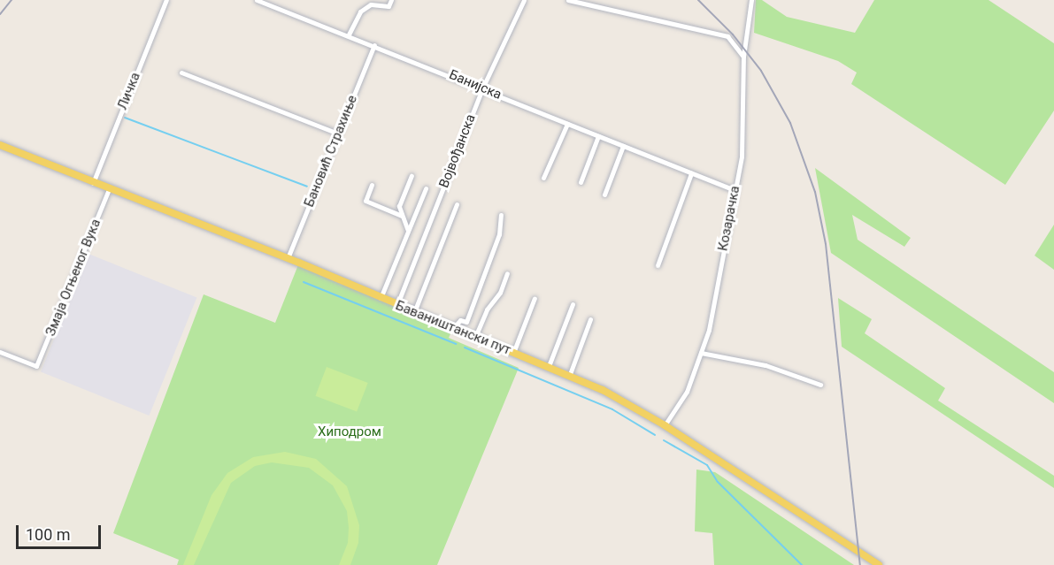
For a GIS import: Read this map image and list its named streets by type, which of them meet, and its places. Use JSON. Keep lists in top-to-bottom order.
{
  "streets": {
    "main road": ["Баваништански пут"],
    "street": [
      "Банијска",
      "Личка",
      "Бановић Страхиње",
      "Војвођанска",
      "Козарачка",
      "Змаја Огњеног Вука"
    ]
  },
  "crossings": [
    ["Банијска", "Бановић Страхиње"],
    ["Банијска", "Војвођанска"],
    ["Банијска", "Козарачка"],
    ["Личка", "Баваништански пут"],
    ["Бановић Страхиње", "Баваништански пут"],
    ["Војвођанска", "Баваништански пут"],
    ["Козарачка", "Баваништански пут"],
    ["Змаја Огњеног Вука", "Баваништански пут"]
  ],
  "parks": ["Хиподром"],
  "scale_bar": "100 m"
}
